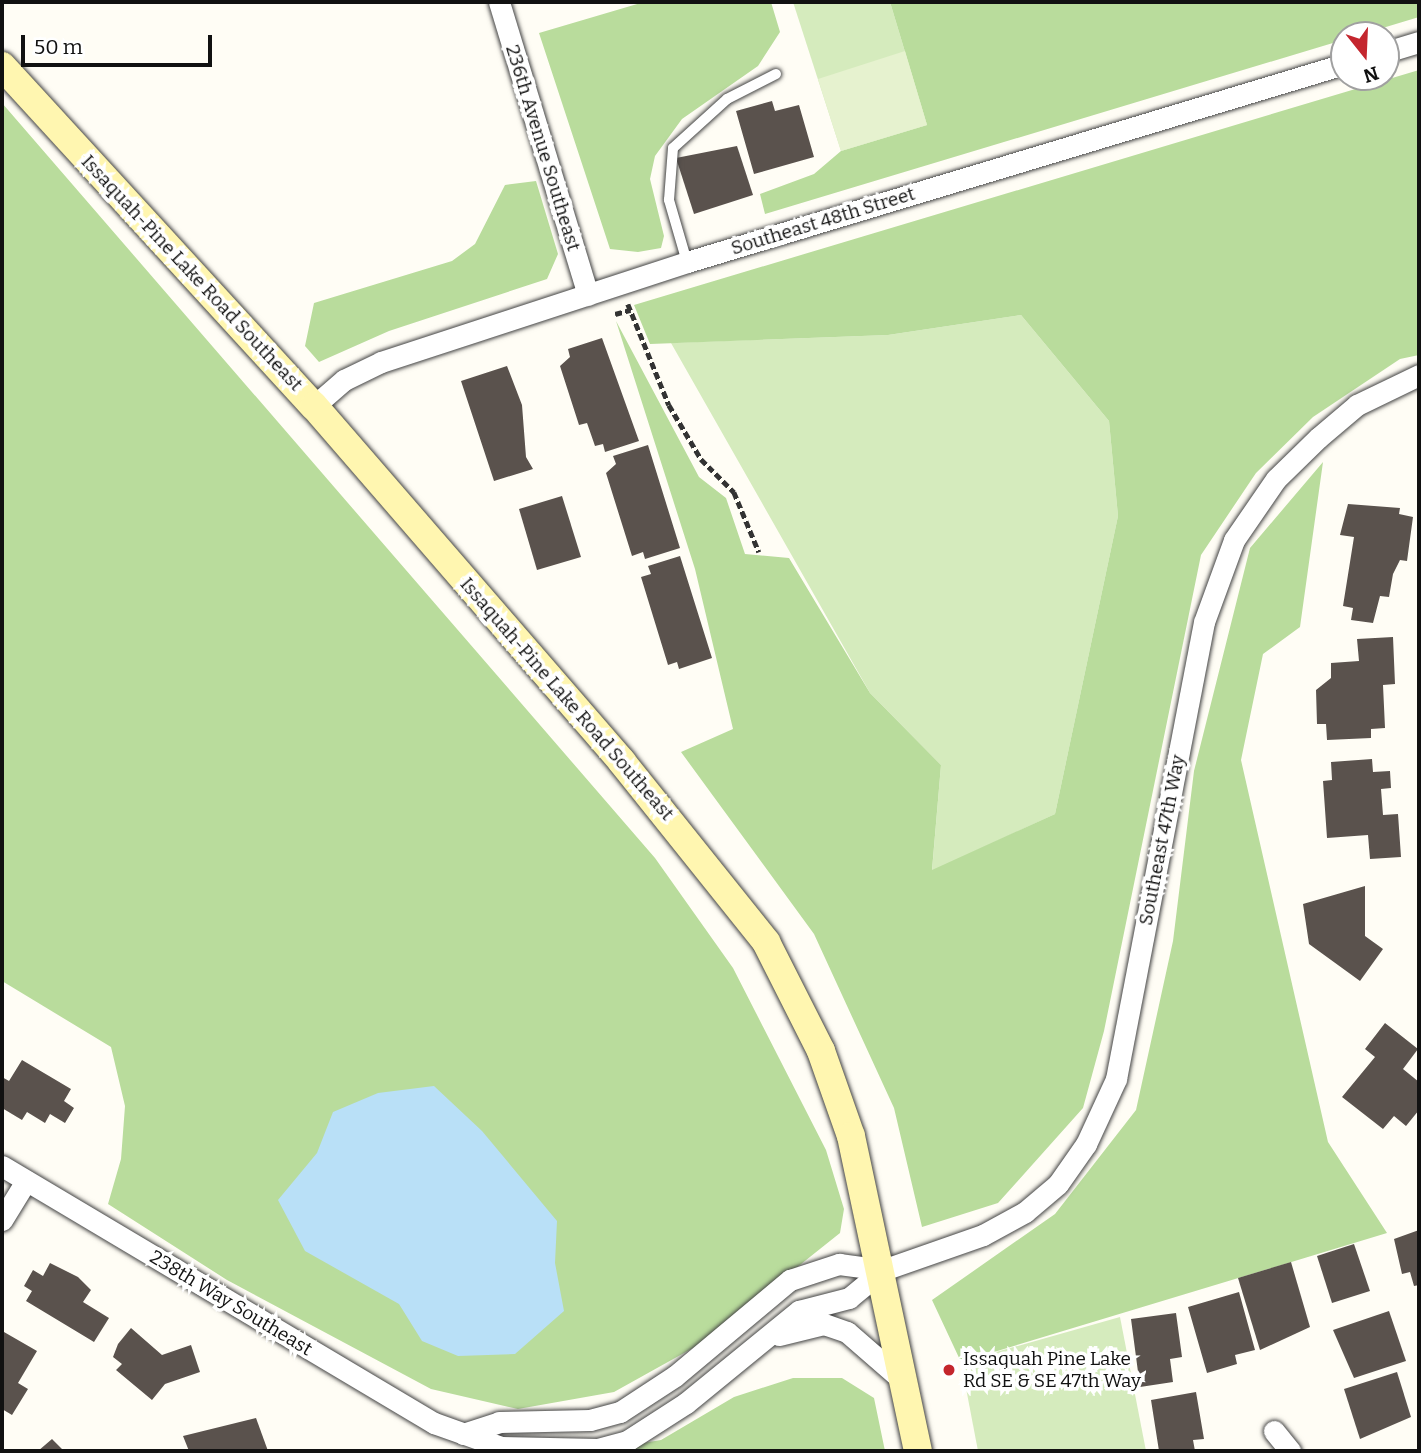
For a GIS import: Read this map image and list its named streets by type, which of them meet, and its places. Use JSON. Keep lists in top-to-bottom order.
{
  "streets": {
    "main road": ["Issaquah-Pine Lake Road Southeast"],
    "street": [
      "236th Avenue Southeast",
      "Southeast 48th Street",
      "Southeast 47th Way",
      "238th Way Southeast"
    ]
  },
  "crossings": [
    ["236th Avenue Southeast", "Southeast 48th Street"],
    ["Southeast 48th Street", "Issaquah-Pine Lake Road Southeast"],
    ["Issaquah-Pine Lake Road Southeast", "Southeast 47th Way"],
    ["Issaquah-Pine Lake Road Southeast", "238th Way Southeast"],
    ["Southeast 47th Way", "238th Way Southeast"]
  ],
  "places": ["Issaquah Pine Lake Rd SE & SE 47th Way"],
  "scale_bar": "50 m",
  "north": "bottom"
}
